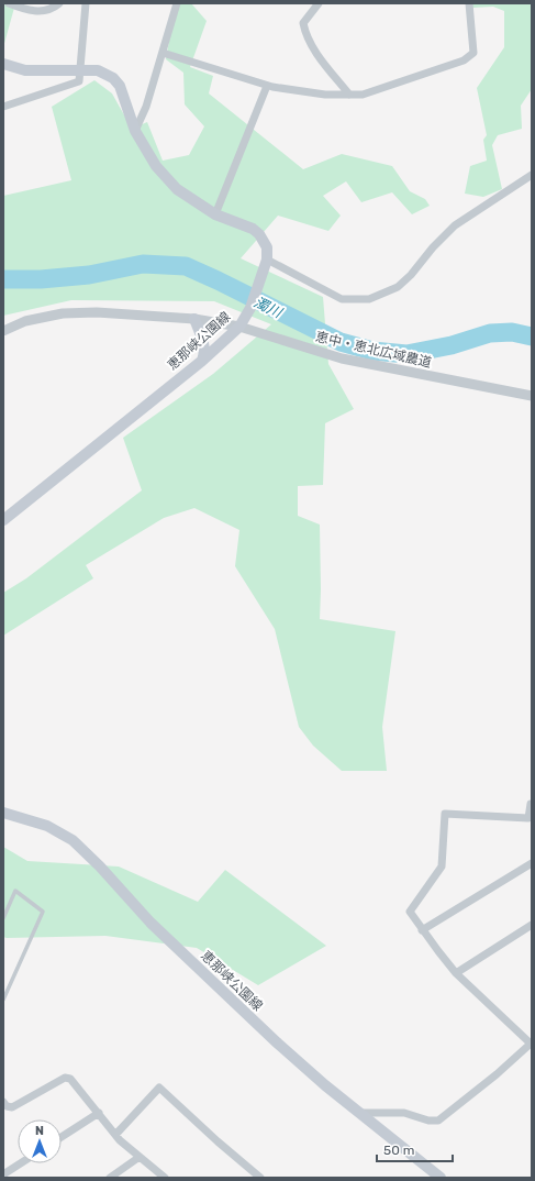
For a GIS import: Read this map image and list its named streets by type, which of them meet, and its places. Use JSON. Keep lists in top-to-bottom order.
{
  "streets": {
    "main road": ["恵那峡公園線"],
    "street": ["恵中・恵北広域農道"]
  },
  "crossings": [
    ["恵那峡公園線", "恵中・恵北広域農道"]
  ],
  "water": ["濁川"],
  "scale_bar": "50 m",
  "north": "top"
}
